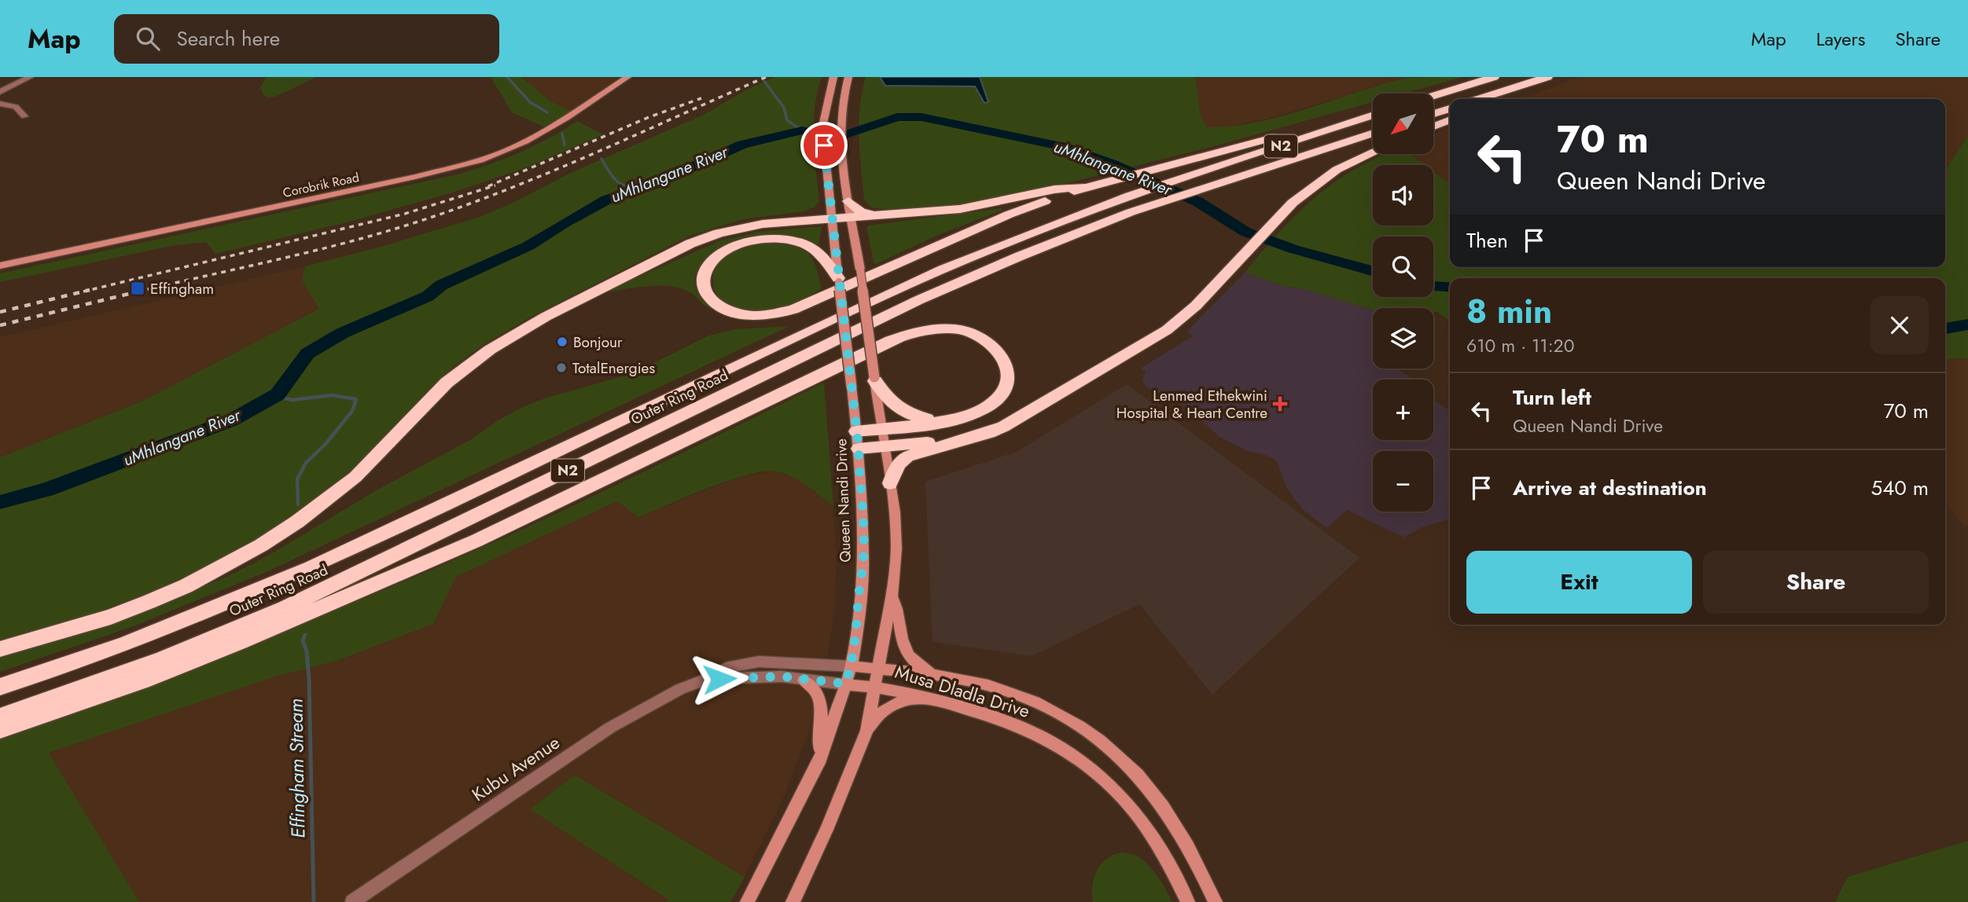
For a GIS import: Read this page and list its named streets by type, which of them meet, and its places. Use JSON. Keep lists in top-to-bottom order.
{
  "streets": {
    "highway": ["N2", "Outer Ring Road"],
    "main road": ["Corobrik Road", "Queen Nandi Drive", "Musa Dladla Drive"],
    "street": ["Kubu Avenue"]
  },
  "crossings": [
    ["Queen Nandi Drive", "Musa Dladla Drive"],
    ["Queen Nandi Drive", "Kubu Avenue"],
    ["Musa Dladla Drive", "Kubu Avenue"]
  ],
  "water": ["uMhlangane River", "Effingham Stream"],
  "places": {
    "transit": ["Effingham"],
    "other": ["Bonjour", "TotalEnergies"],
    "health": ["Lenmed Ethekwini Hospital & Heart Centre"]
  },
  "north": "bottom left",
  "page": {
    "header": "Map",
    "search": "Search here",
    "nav": ["Map", "Layers", "Share"],
    "map_buttons": ["+", "−"],
    "turn": ["70 m", "Queen Nandi Drive"],
    "then": "Then",
    "heading": ["8 min", "610 m · 11:20"],
    "list": [
      {
        "name": "Turn left",
        "note": "Queen Nandi Drive",
        "value": "70 m"
      },
      {
        "name": "Arrive at destination",
        "value": "540 m"
      }
    ],
    "buttons": ["Exit", "Share"]
  }
}
